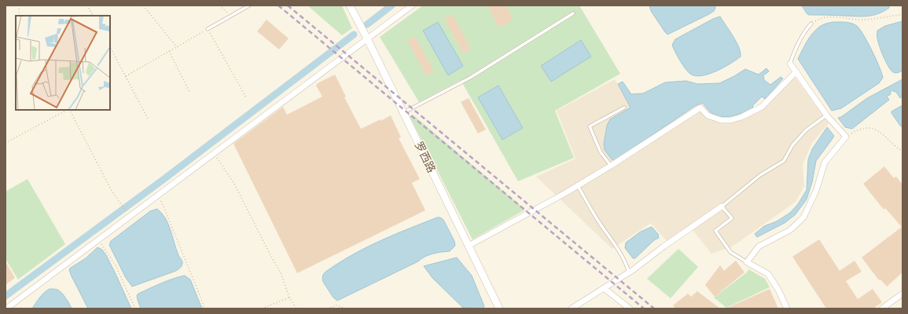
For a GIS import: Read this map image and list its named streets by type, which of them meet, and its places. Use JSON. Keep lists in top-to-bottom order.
{
  "streets": {
    "street": ["罗西路"]
  }
}
